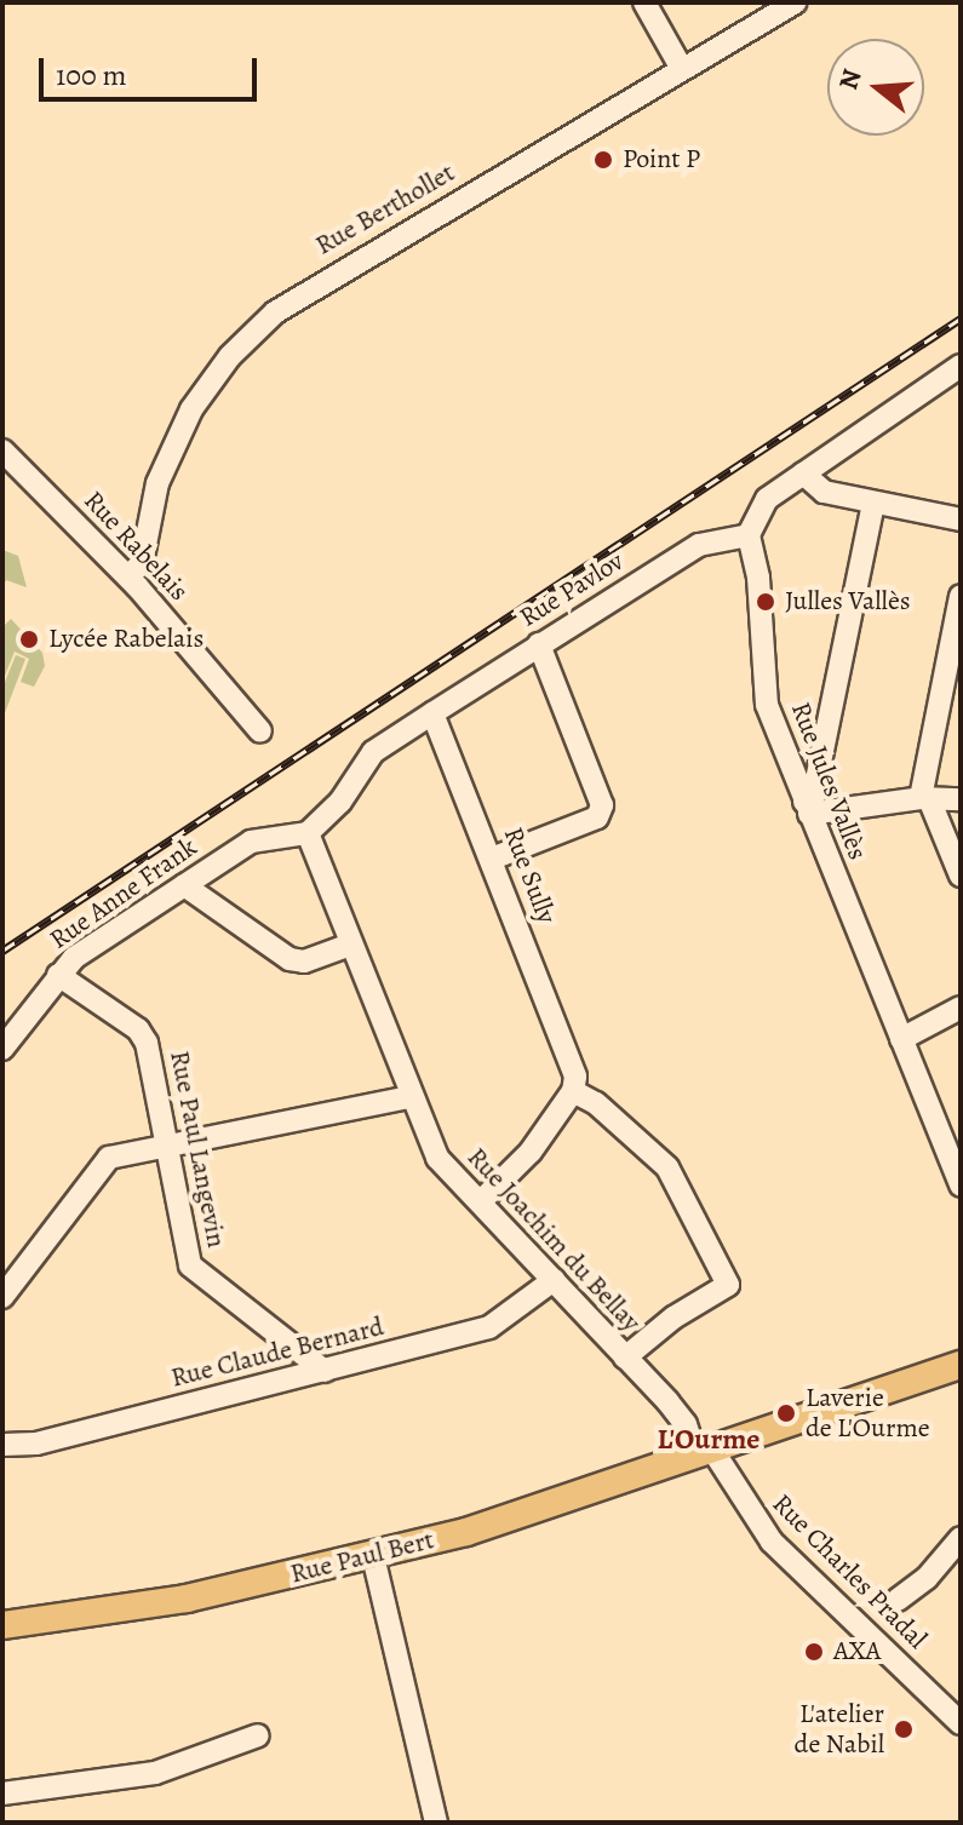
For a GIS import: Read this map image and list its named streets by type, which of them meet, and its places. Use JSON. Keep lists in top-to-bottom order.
{
  "streets": {
    "main road": ["Rue Paul Bert"],
    "street": [
      "Rue Berthollet",
      "Rue Rabelais",
      "Rue Pavlov",
      "Rue Jules Vallès",
      "Rue Sully",
      "Rue Anne Frank",
      "Rue Paul Langevin",
      "Rue Joachim du Bellay",
      "Rue Claude Bernard",
      "Rue Charles Pradal"
    ]
  },
  "crossings": [
    ["Rue Berthollet", "Rue Rabelais"],
    ["Rue Pavlov", "Rue Jules Vallès"],
    ["Rue Pavlov", "Rue Sully"],
    ["Rue Anne Frank", "Rue Paul Langevin"],
    ["Rue Anne Frank", "Rue Joachim du Bellay"],
    ["Rue Paul Langevin", "Rue Claude Bernard"],
    ["Rue Joachim du Bellay", "Rue Claude Bernard"],
    ["Rue Joachim du Bellay", "Rue Paul Bert"],
    ["Rue Joachim du Bellay", "Rue Charles Pradal"],
    ["Rue Paul Bert", "Rue Charles Pradal"]
  ],
  "districts": ["L'Ourme"],
  "places": [
    "Point P",
    "Julles Vallès",
    "Lycée Rabelais",
    "Laverie de L'Ourme",
    "AXA",
    "L'atelier de Nabil"
  ],
  "scale_bar": "100 m",
  "north": "left"
}
